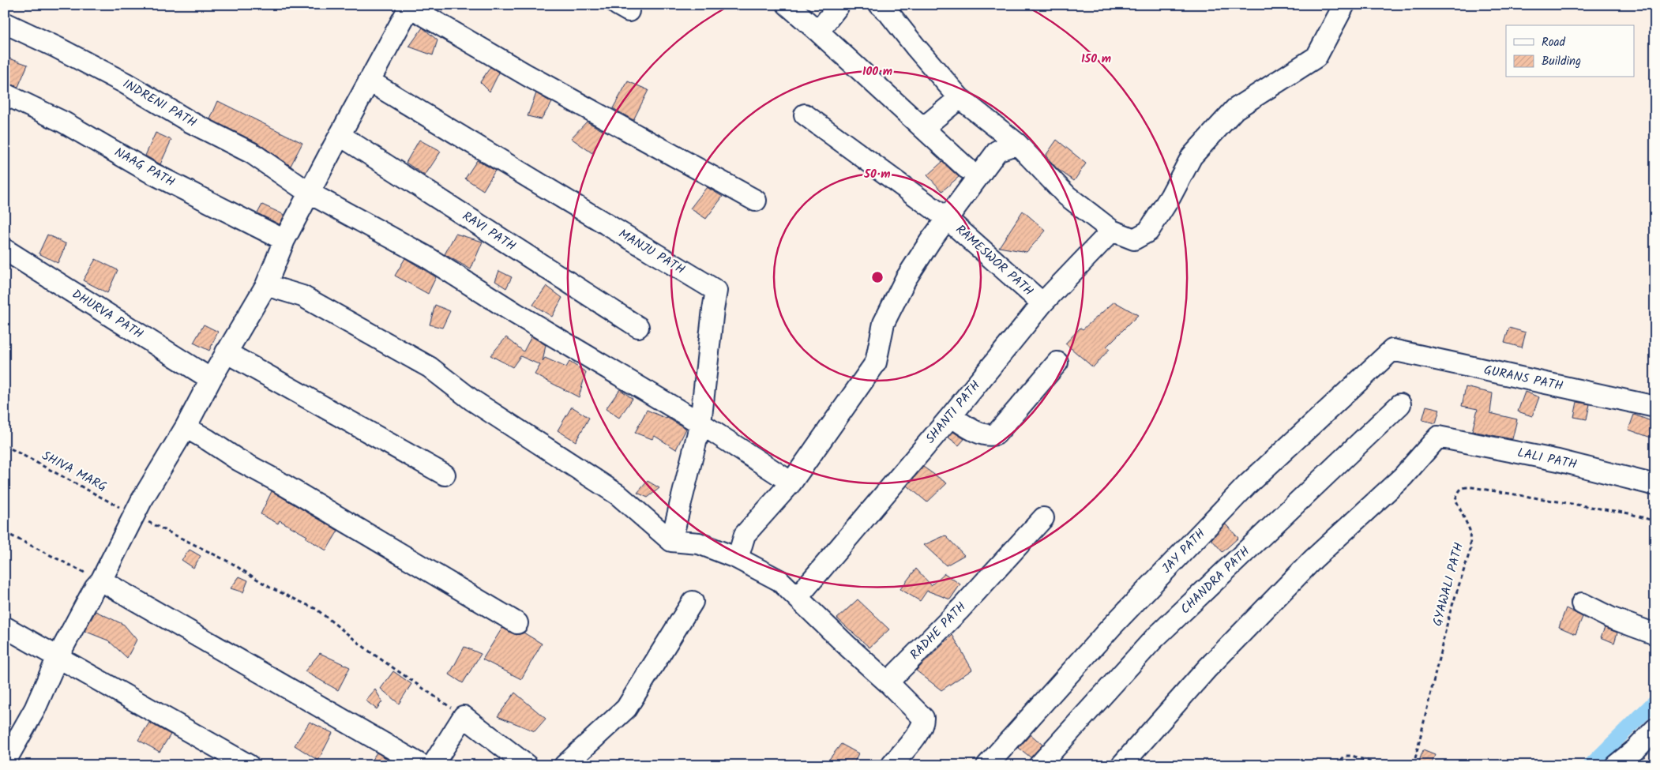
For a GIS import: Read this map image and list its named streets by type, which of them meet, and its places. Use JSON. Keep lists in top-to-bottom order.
{
  "streets": {
    "street": [
      "INDRENI PATH",
      "NAAG PATH",
      "RAVI PATH",
      "MANJU PATH",
      "RAMESWOR PATH",
      "DHURVA PATH",
      "GURANS PATH",
      "SHANTI PATH",
      "LALI PATH",
      "JAY PATH",
      "CHANDRA PATH",
      "RADHE PATH"
    ],
    "path": ["SHIVA MARG", "GYAWALI PATH"]
  },
  "crossings": [
    ["INDRENI PATH", "MANJU PATH"],
    ["RAMESWOR PATH", "SHANTI PATH"],
    ["GURANS PATH", "JAY PATH"]
  ],
  "legend": ["Road", "Building"],
  "rings": ["150 m", "100 m", "50 m"]
}
